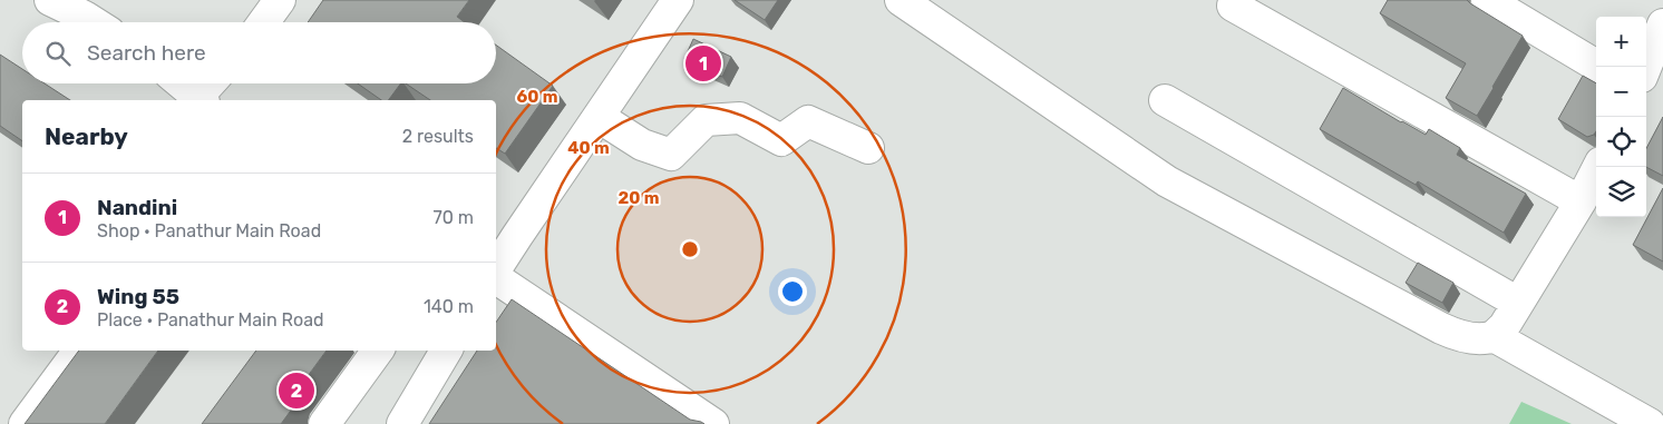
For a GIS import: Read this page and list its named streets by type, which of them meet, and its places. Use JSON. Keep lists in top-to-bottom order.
{
  "page": {
    "map_buttons": ["+", "−"],
    "search": "Search here",
    "pins": ["1", "2"],
    "heading": ["Nearby", "2 results"],
    "list": [
      {
        "mark": "1",
        "name": "Nandini",
        "note": "Shop · Panathur Main Road",
        "value": "70 m"
      },
      {
        "mark": "2",
        "name": "Wing 55",
        "note": "Place · Panathur Main Road",
        "value": "140 m"
      }
    ]
  },
  "rings": ["60 m", "40 m", "20 m"]
}
